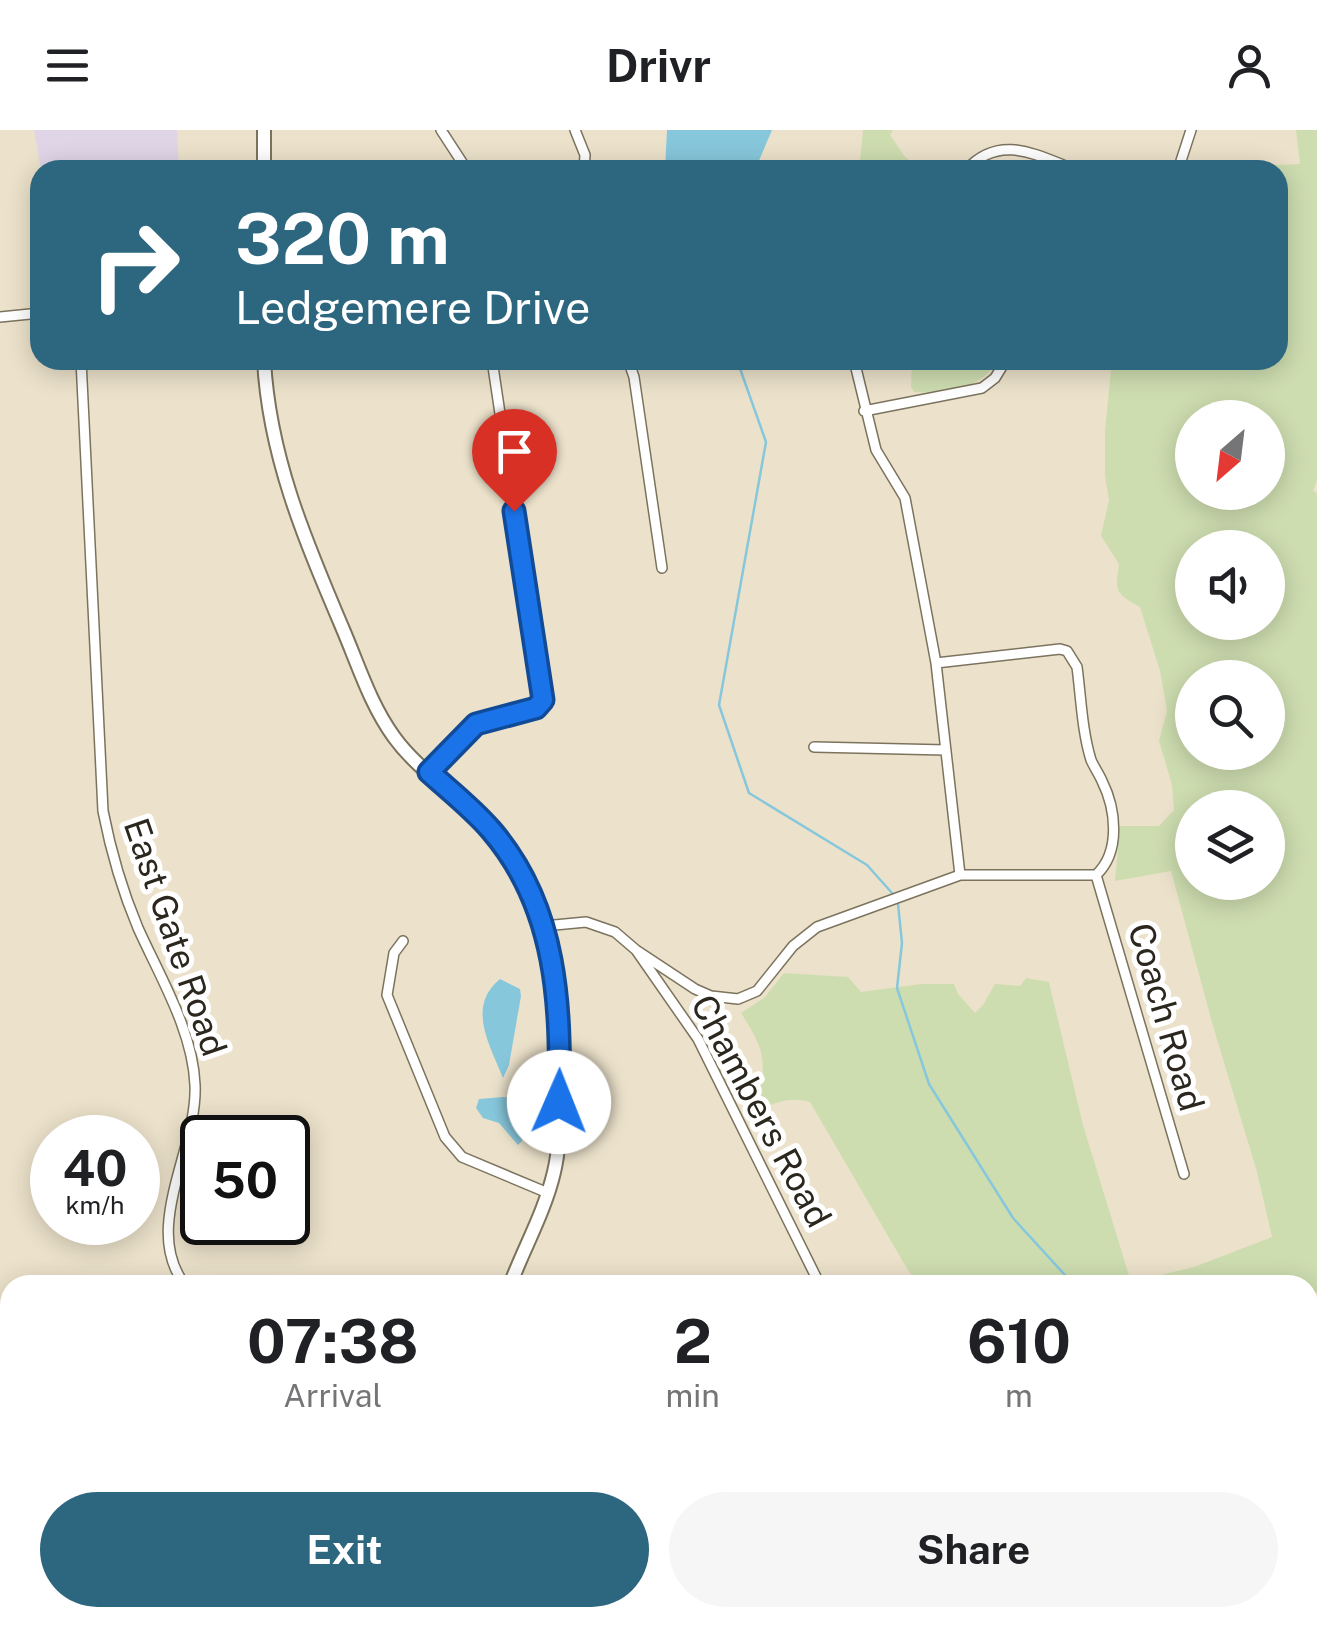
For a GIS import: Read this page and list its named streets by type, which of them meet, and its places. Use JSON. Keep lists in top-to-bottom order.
{
  "streets": {
    "street": ["East Gate Road", "Coach Road", "Chambers Road"]
  },
  "north": "bottom left",
  "page": {
    "header": "Drivr",
    "turn": ["320 m", "Ledgemere Drive"],
    "speed": "40 km/h",
    "limit": "50",
    "eta": [
      "07:38",
      "Arrival",
      "2",
      "min",
      "610",
      "m"
    ],
    "buttons": ["Exit", "Share"]
  }
}
